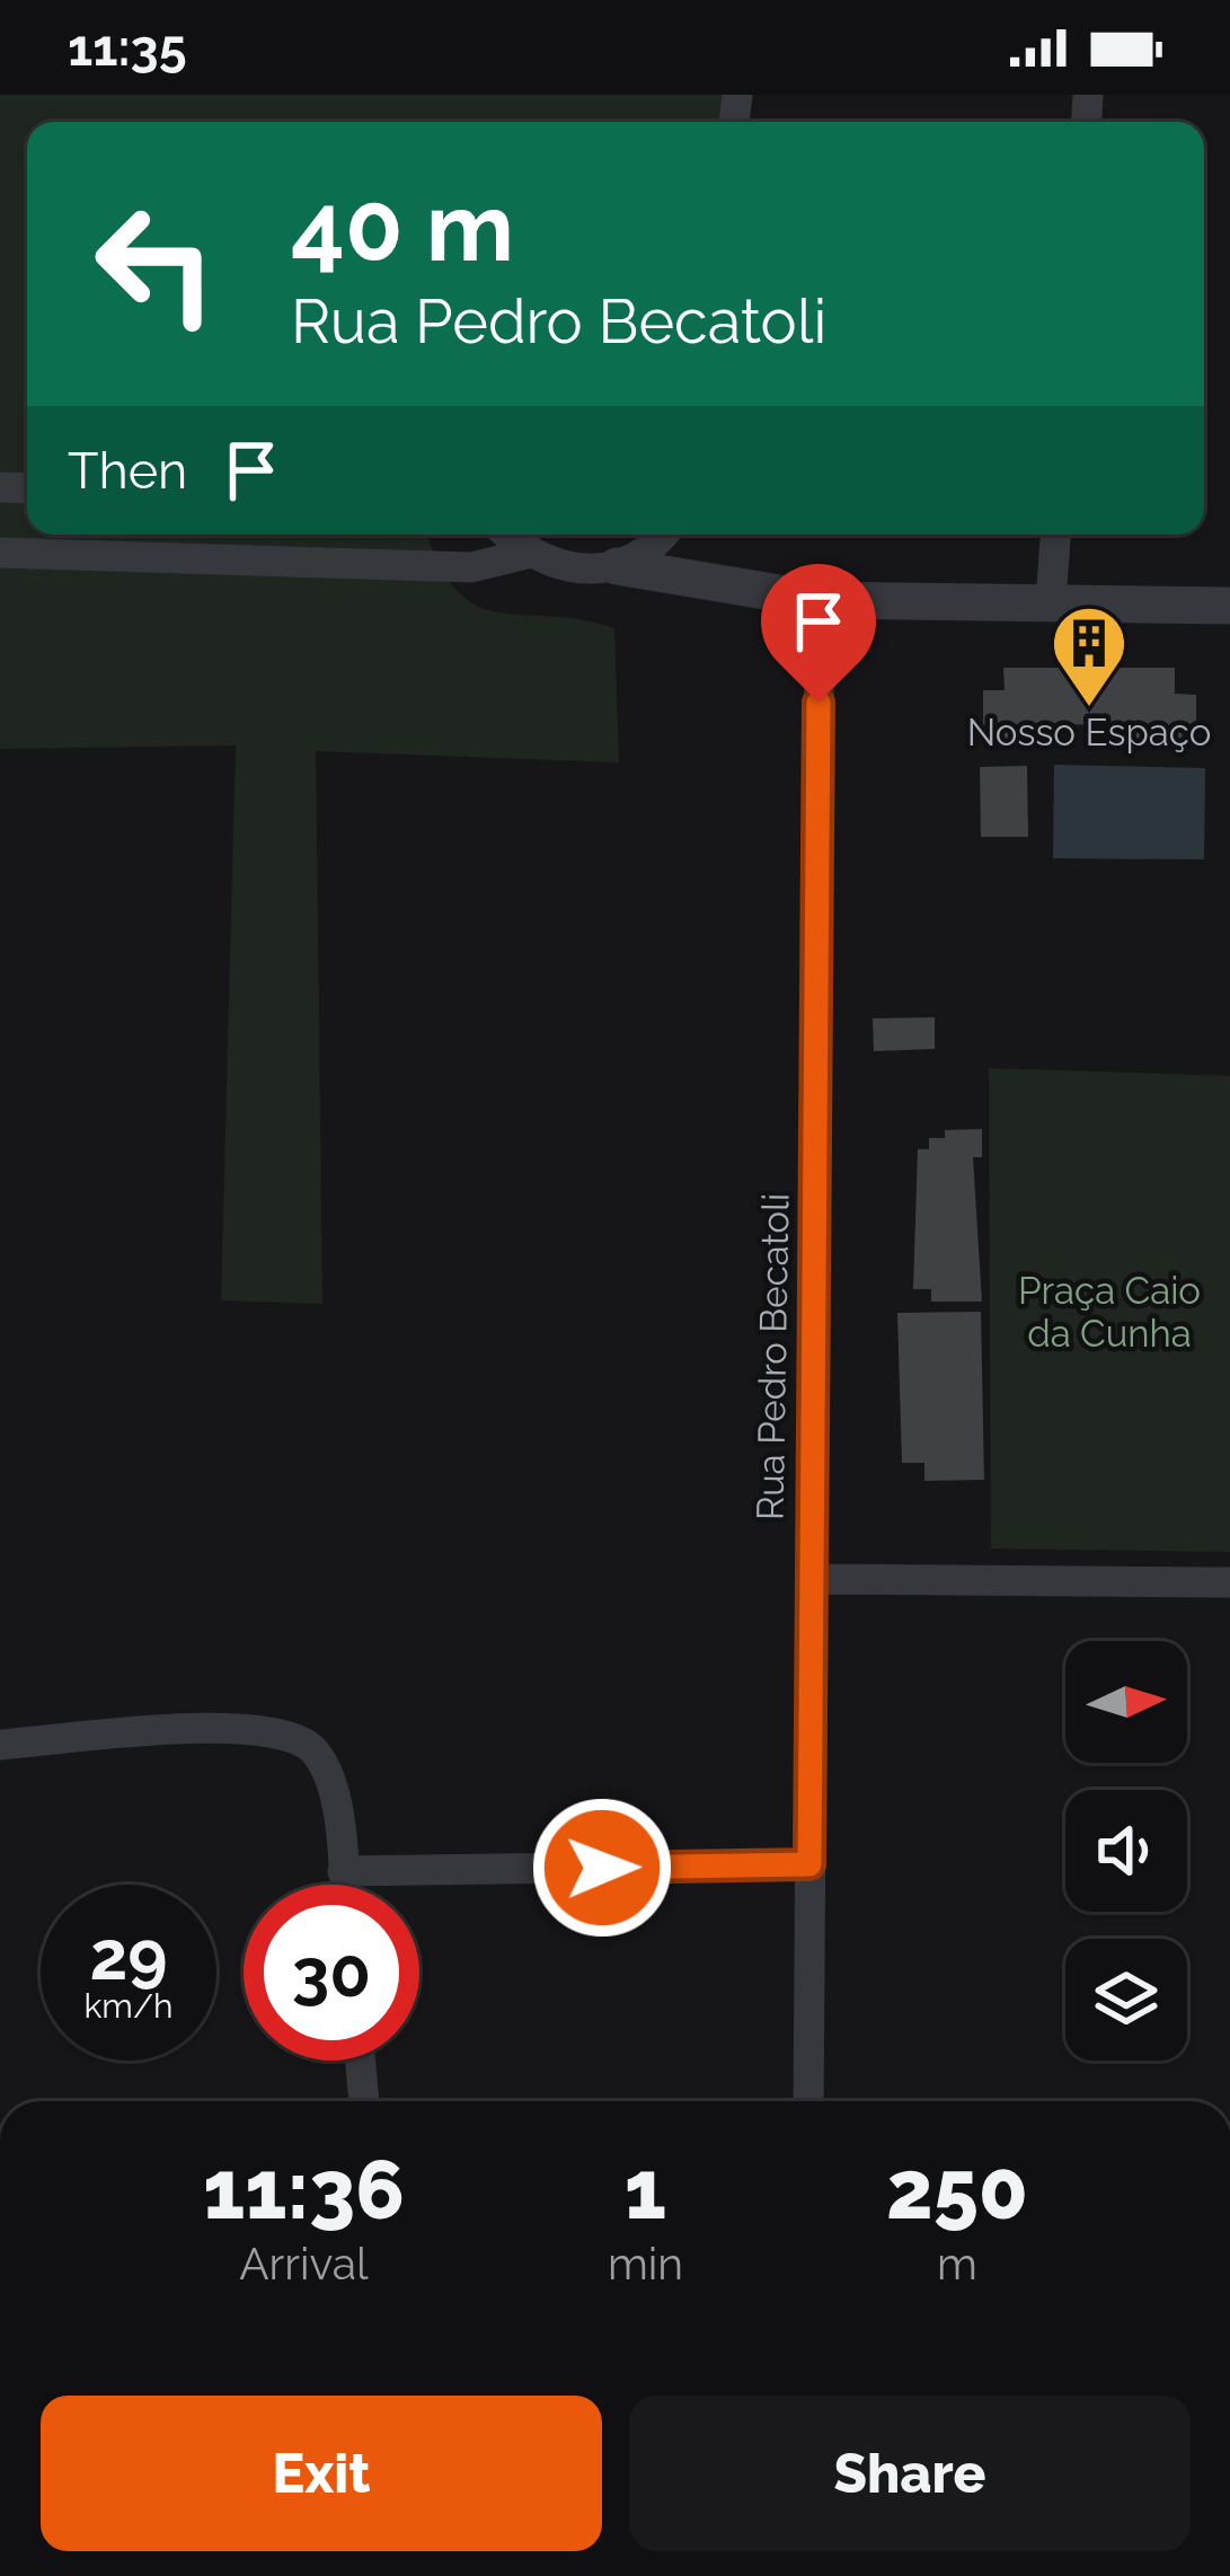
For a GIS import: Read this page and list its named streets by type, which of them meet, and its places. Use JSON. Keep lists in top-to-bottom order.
{
  "streets": {
    "street": ["Rua Pedro Becatoli"]
  },
  "parks": ["Praça Caio da Cunha"],
  "places": {
    "building": ["Nosso Espaço"]
  },
  "north": "right",
  "page": {
    "status": "11:35",
    "turn": ["40 m", "Rua Pedro Becatoli"],
    "then": "Then",
    "speed": "29 km/h",
    "limit": "30",
    "eta": [
      "11:36",
      "Arrival",
      "1",
      "min",
      "250",
      "m"
    ],
    "buttons": ["Exit", "Share"]
  }
}
